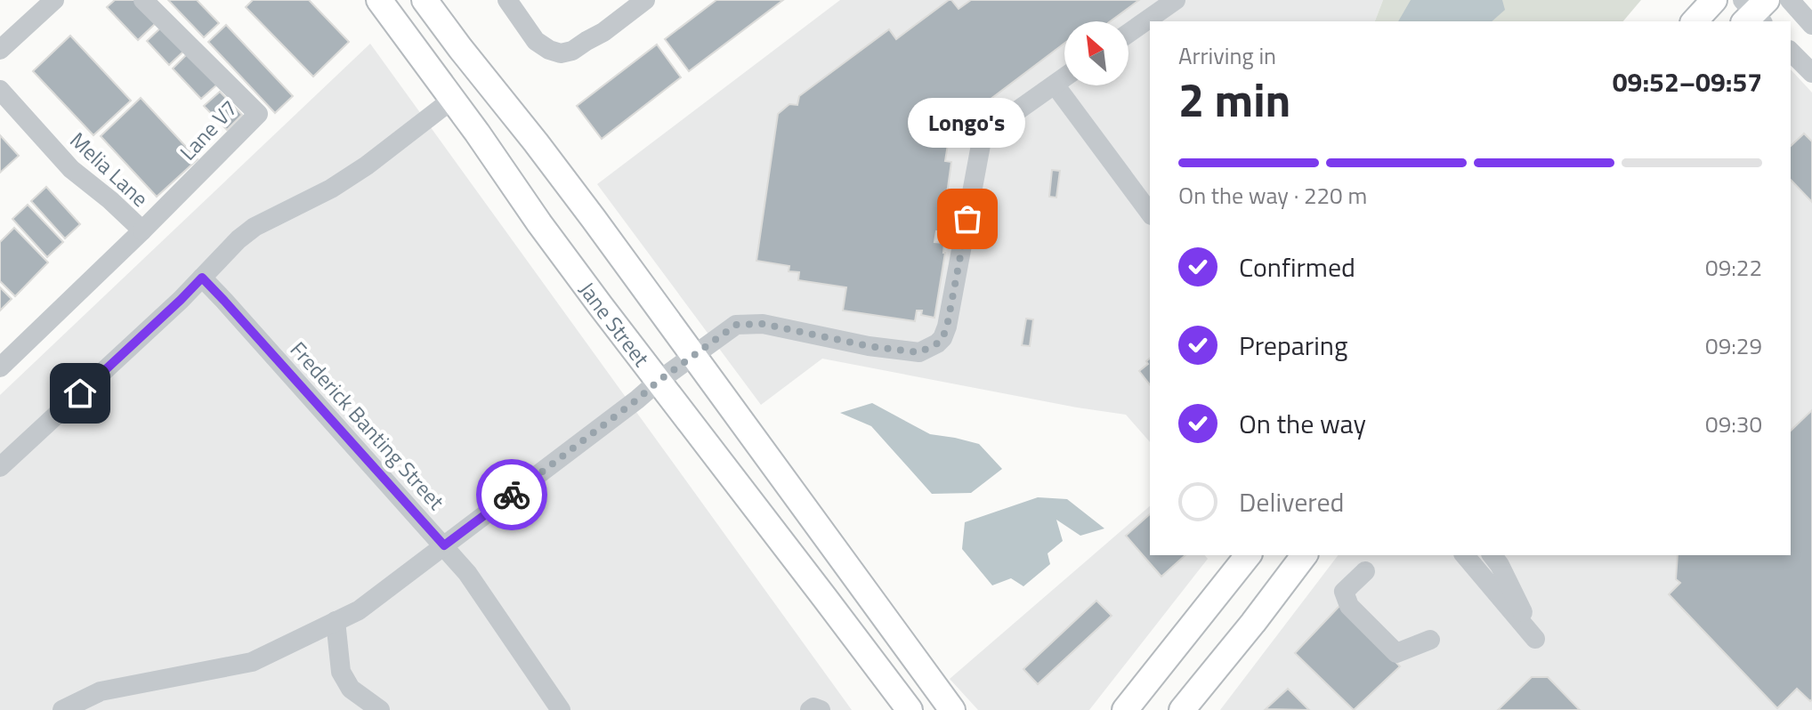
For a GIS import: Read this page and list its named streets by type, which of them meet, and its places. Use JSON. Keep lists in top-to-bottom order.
{
  "streets": {
    "main road": ["Jane Street"],
    "street": ["Lane V7", "Melia Lane", "Frederick Banting Street"]
  },
  "crossings": [
    ["Lane V7", "Melia Lane"]
  ],
  "places": ["Longo's"],
  "north": "top left",
  "page": {
    "heading": ["2 min", "Arriving in", "09:52–09:57"],
    "bubble": "Longo's",
    "bar": "On the way · 220 m",
    "list": [
      ["Confirmed", "09:22"],
      ["Preparing", "09:29"],
      ["On the way", "09:30"],
      "Delivered"
    ]
  }
}
